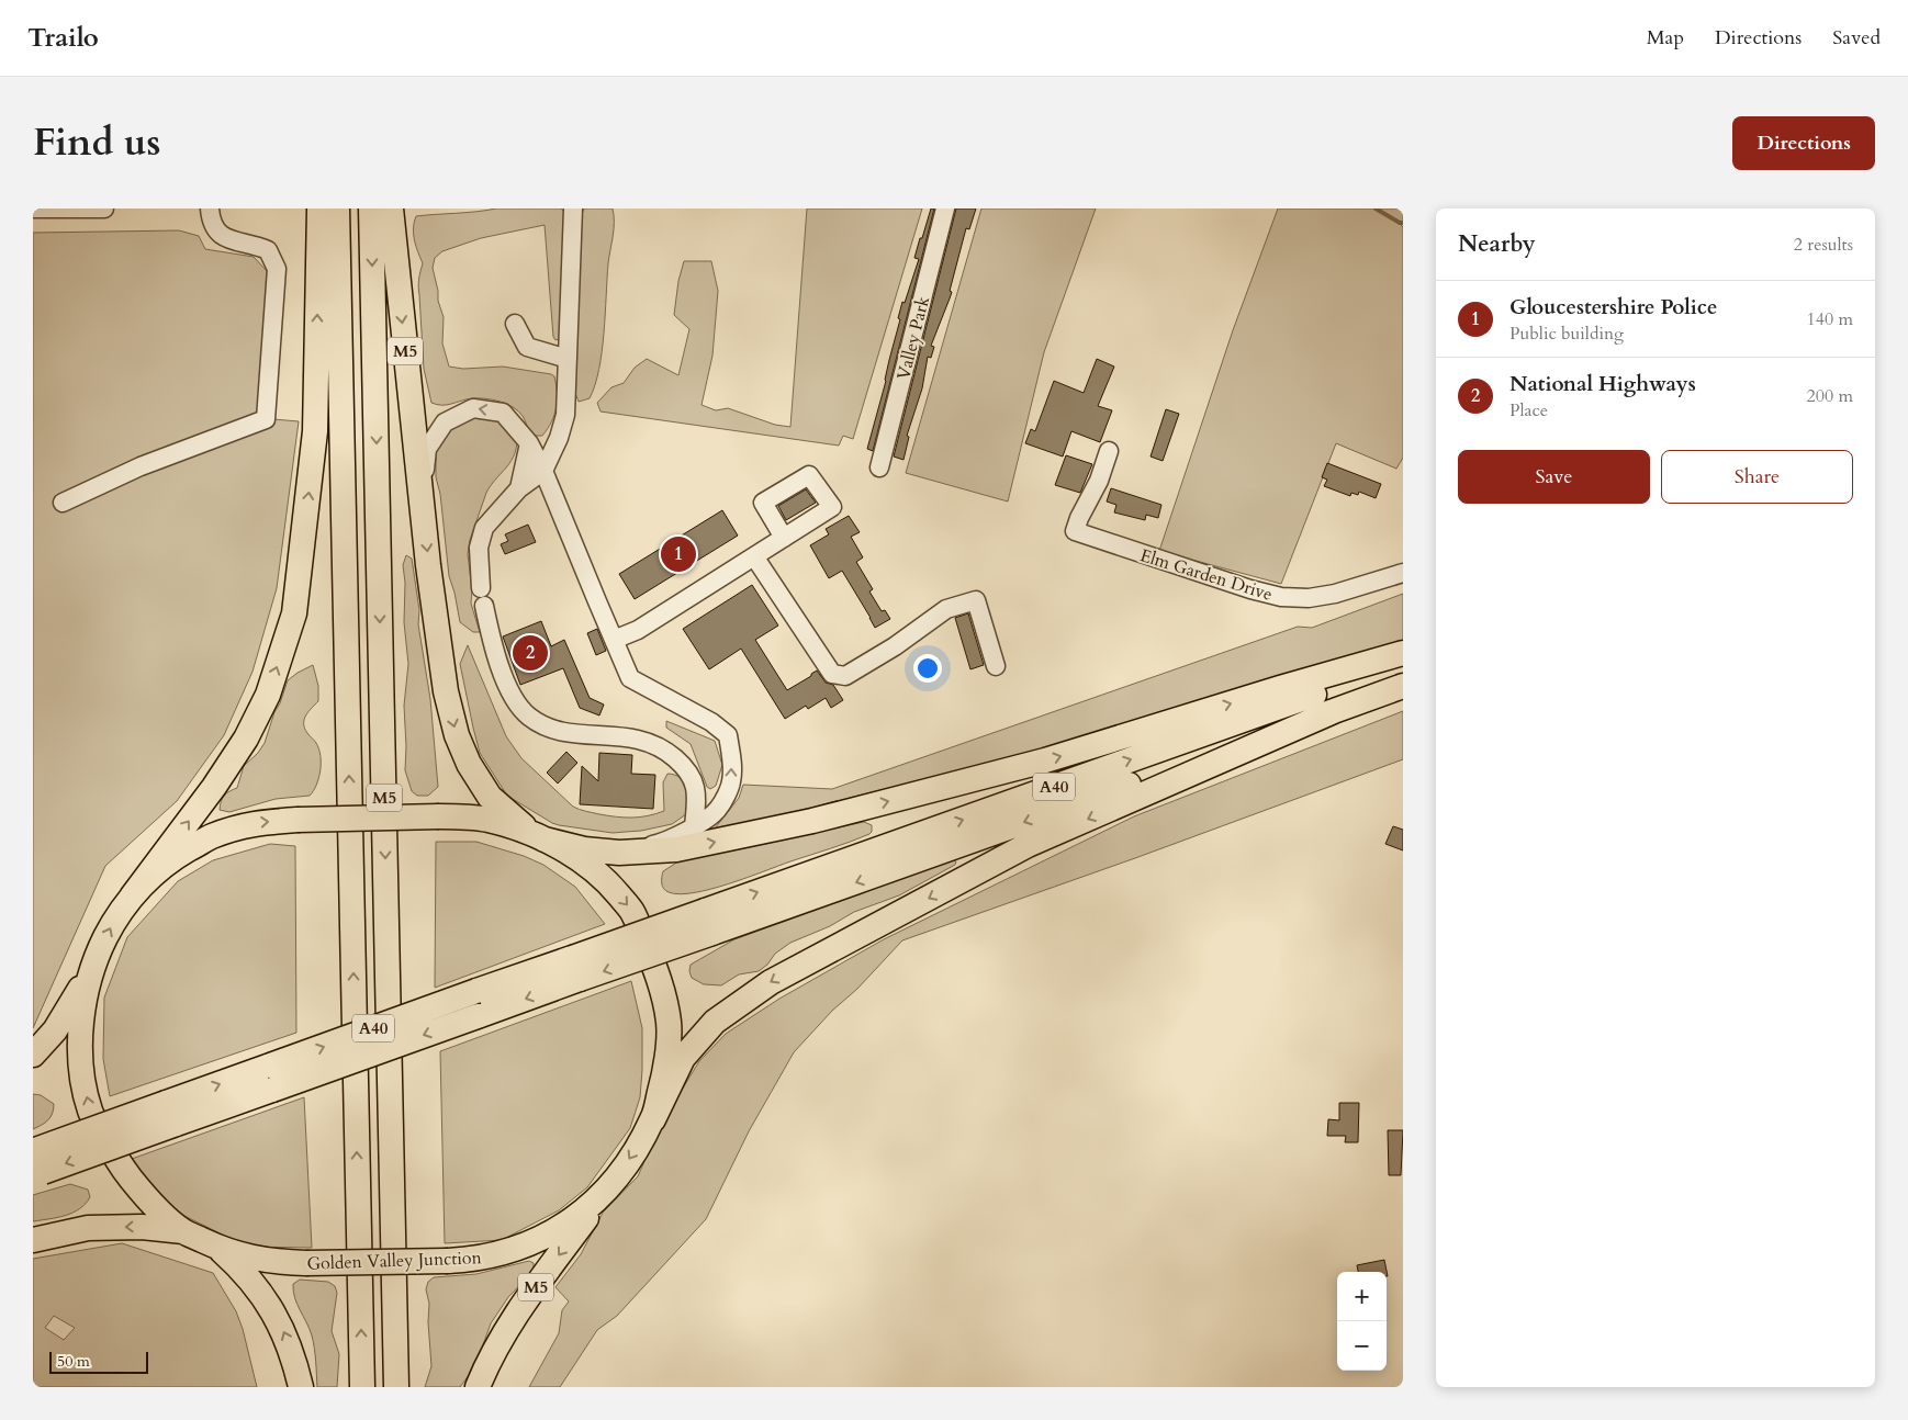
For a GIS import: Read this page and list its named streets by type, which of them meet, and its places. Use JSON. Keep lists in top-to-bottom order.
{
  "streets": {
    "highway": ["M5", "A40", "Golden Valley Junction"],
    "street": ["Valley Park", "Elm Garden Drive"]
  },
  "crossings": [
    ["M5", "Golden Valley Junction"]
  ],
  "scale_bar": "50 m",
  "page": {
    "header": "Trailo",
    "nav": ["Map", "Directions", "Saved"],
    "title": "Find us",
    "buttons": [
      "Directions",
      ["Save", "Share"]
    ],
    "heading": ["Nearby", "2 results"],
    "list": [
      {
        "mark": "1",
        "name": "Gloucestershire Police",
        "note": "Public building",
        "value": "140 m"
      },
      {
        "mark": "2",
        "name": "National Highways",
        "note": "Place",
        "value": "200 m"
      }
    ],
    "pins": ["1", "2"],
    "map_buttons": ["+", "−"],
    "scale": "50 m"
  }
}
